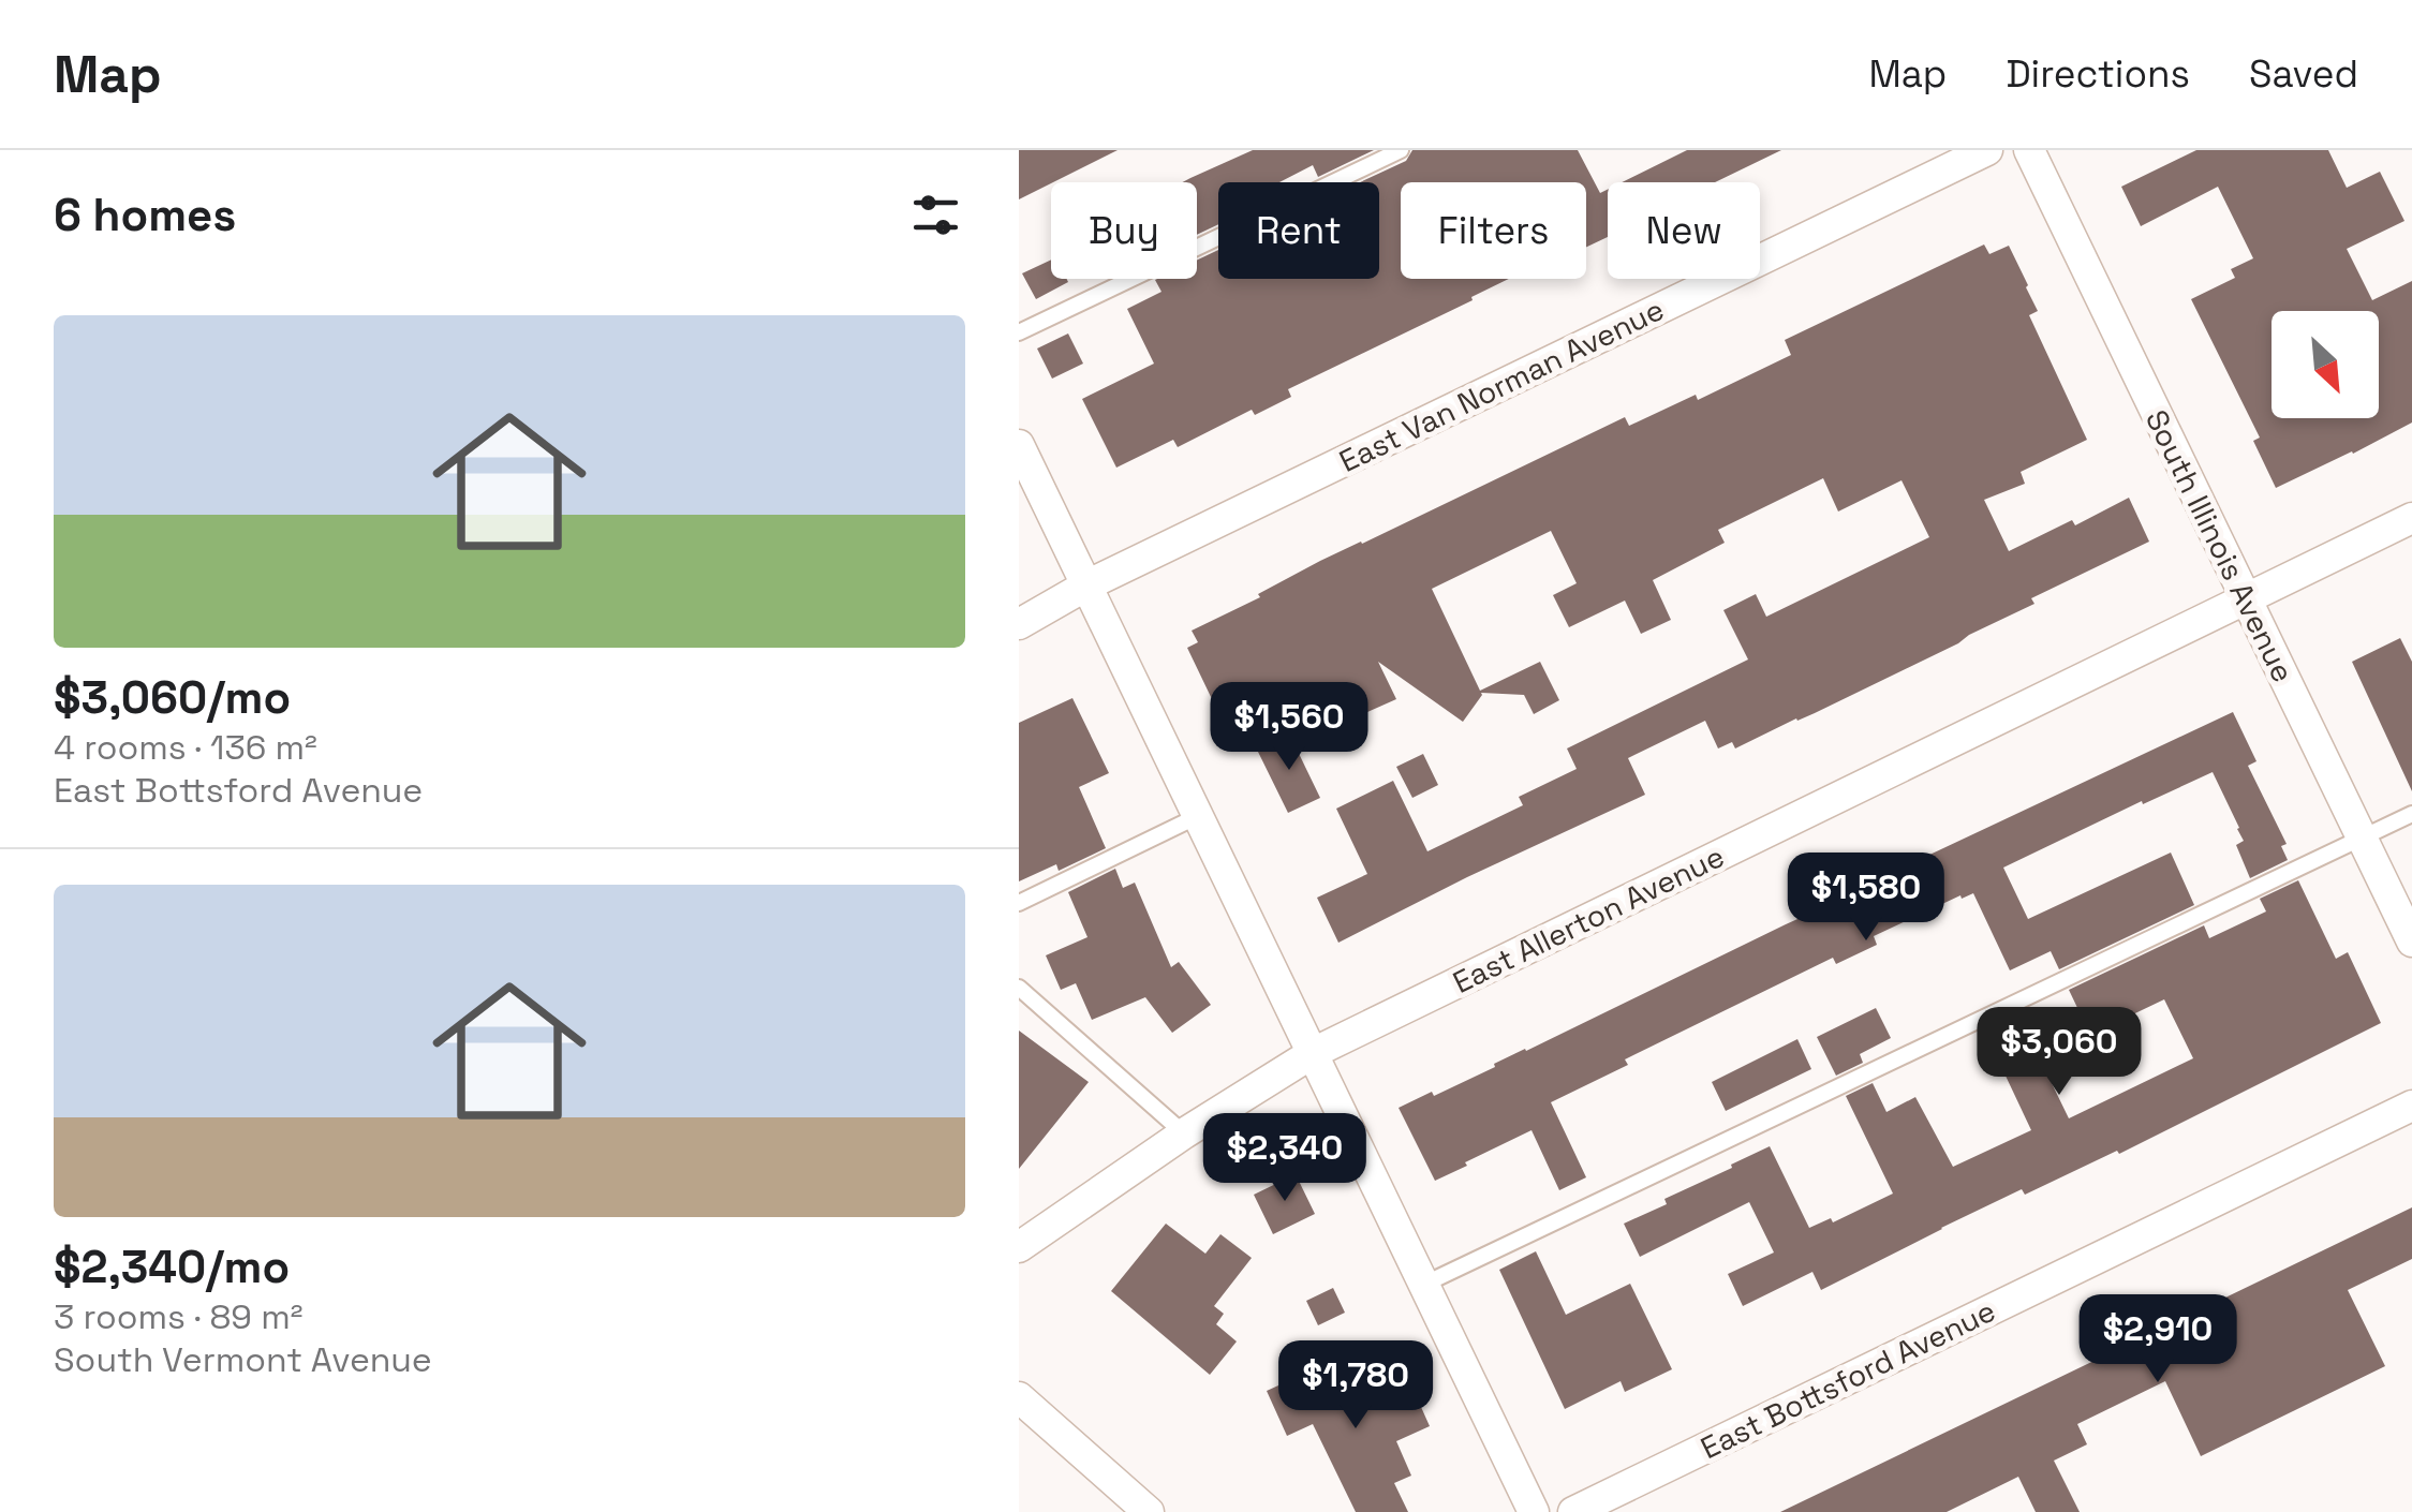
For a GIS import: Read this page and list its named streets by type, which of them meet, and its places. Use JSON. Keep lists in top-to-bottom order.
{
  "streets": {
    "street": [
      "East Van Norman Avenue",
      "South Illinois Avenue",
      "East Allerton Avenue",
      "East Bottsford Avenue"
    ]
  },
  "crossings": [
    ["South Illinois Avenue", "East Allerton Avenue"]
  ],
  "north": "bottom right",
  "page": {
    "header": "Map",
    "nav": ["Map", "Directions", "Saved"],
    "heading": "6 homes",
    "chip": [
      "Buy",
      "Rent",
      "Filters",
      "New"
    ],
    "list": [
      {
        "name": "$3,060/mo",
        "note": "4 rooms · 136 m² · East Bottsford Avenue"
      },
      {
        "name": "$2,340/mo",
        "note": "3 rooms · 89 m² · South Vermont Avenue"
      }
    ],
    "price": [
      "$1,560",
      "$1,580",
      "$3,060",
      "$2,340",
      "$2,910",
      "$1,780"
    ]
  }
}
